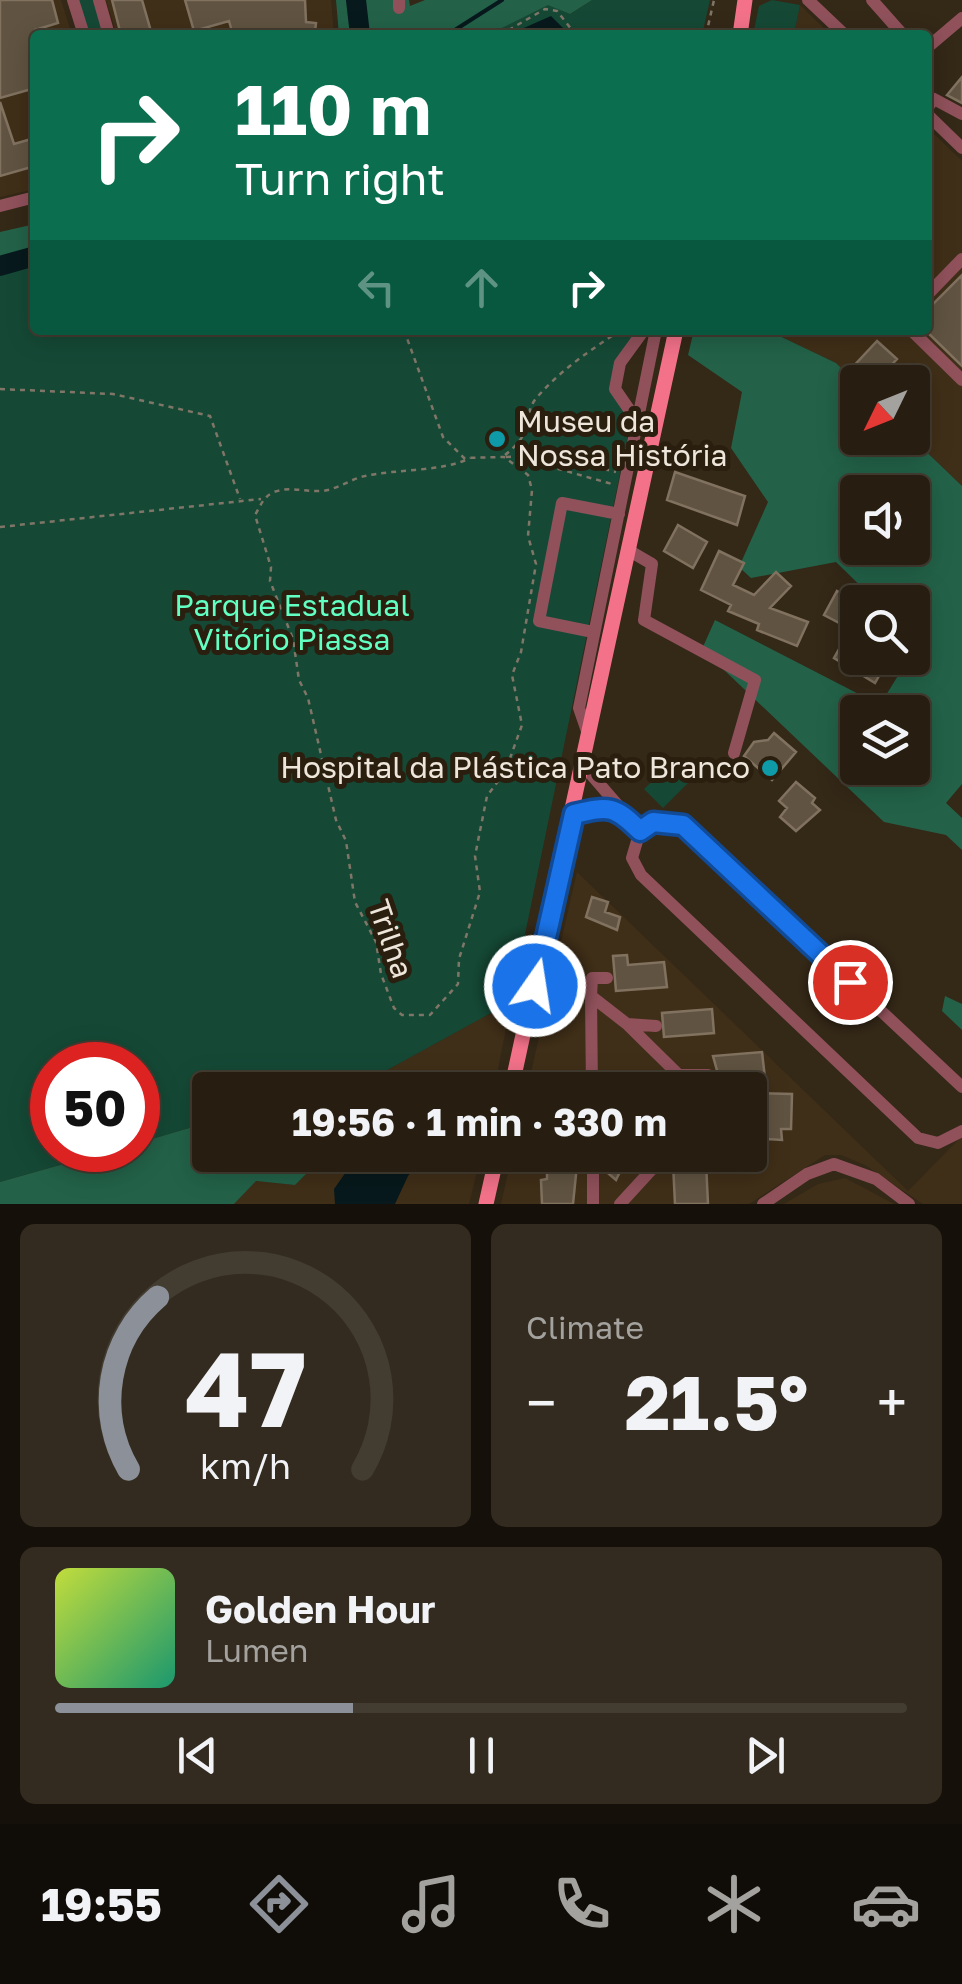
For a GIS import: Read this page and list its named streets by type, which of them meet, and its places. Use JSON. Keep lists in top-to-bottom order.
{
  "streets": {
    "path": ["Trilha"]
  },
  "parks": ["Parque Estadual Vitório Piassa"],
  "places": ["Museu da Nossa História", "Hospital da Plástica Pato Branco"],
  "north": "bottom left",
  "page": {
    "turn": ["110 m", "Turn right"],
    "limit": "50",
    "trip": "19:56 · 1 min · 330 m",
    "tile": "Climate",
    "heat": ["−", "21.5°", "+"],
    "song": ["Golden Hour", "Lumen"],
    "tabs": "19:55",
    "gauge": ["47", "km/h"]
  }
}
